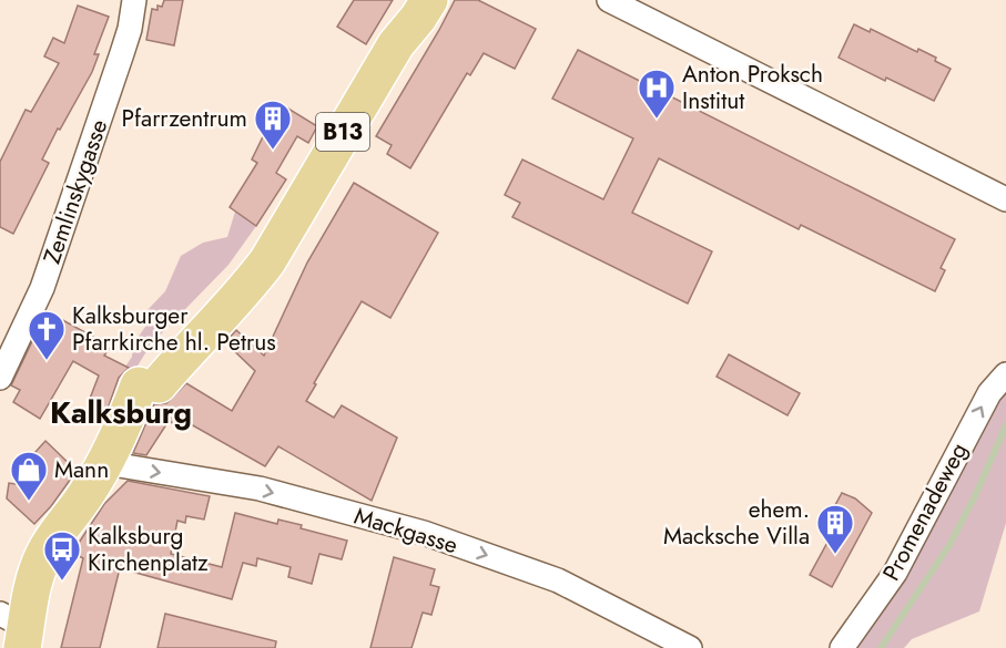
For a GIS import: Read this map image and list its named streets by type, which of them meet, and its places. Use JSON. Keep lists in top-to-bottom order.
{
  "streets": {
    "main road": ["B13"],
    "street": ["Zemlinskygasse", "Promenadeweg", "Mackgasse"]
  },
  "crossings": [
    ["B13", "Mackgasse"]
  ],
  "one_way": ["Promenadeweg", "Mackgasse"],
  "districts": ["Kalksburg"],
  "places": {
    "hospital": ["Anton Proksch Institut"],
    "building": ["Pfarrzentrum", "ehem. Macksche Villa"],
    "church": ["Kalksburger Pfarrkirche hl. Petrus"],
    "shop": ["Mann"],
    "bus stop": ["Kalksburg Kirchenplatz"]
  }
}
